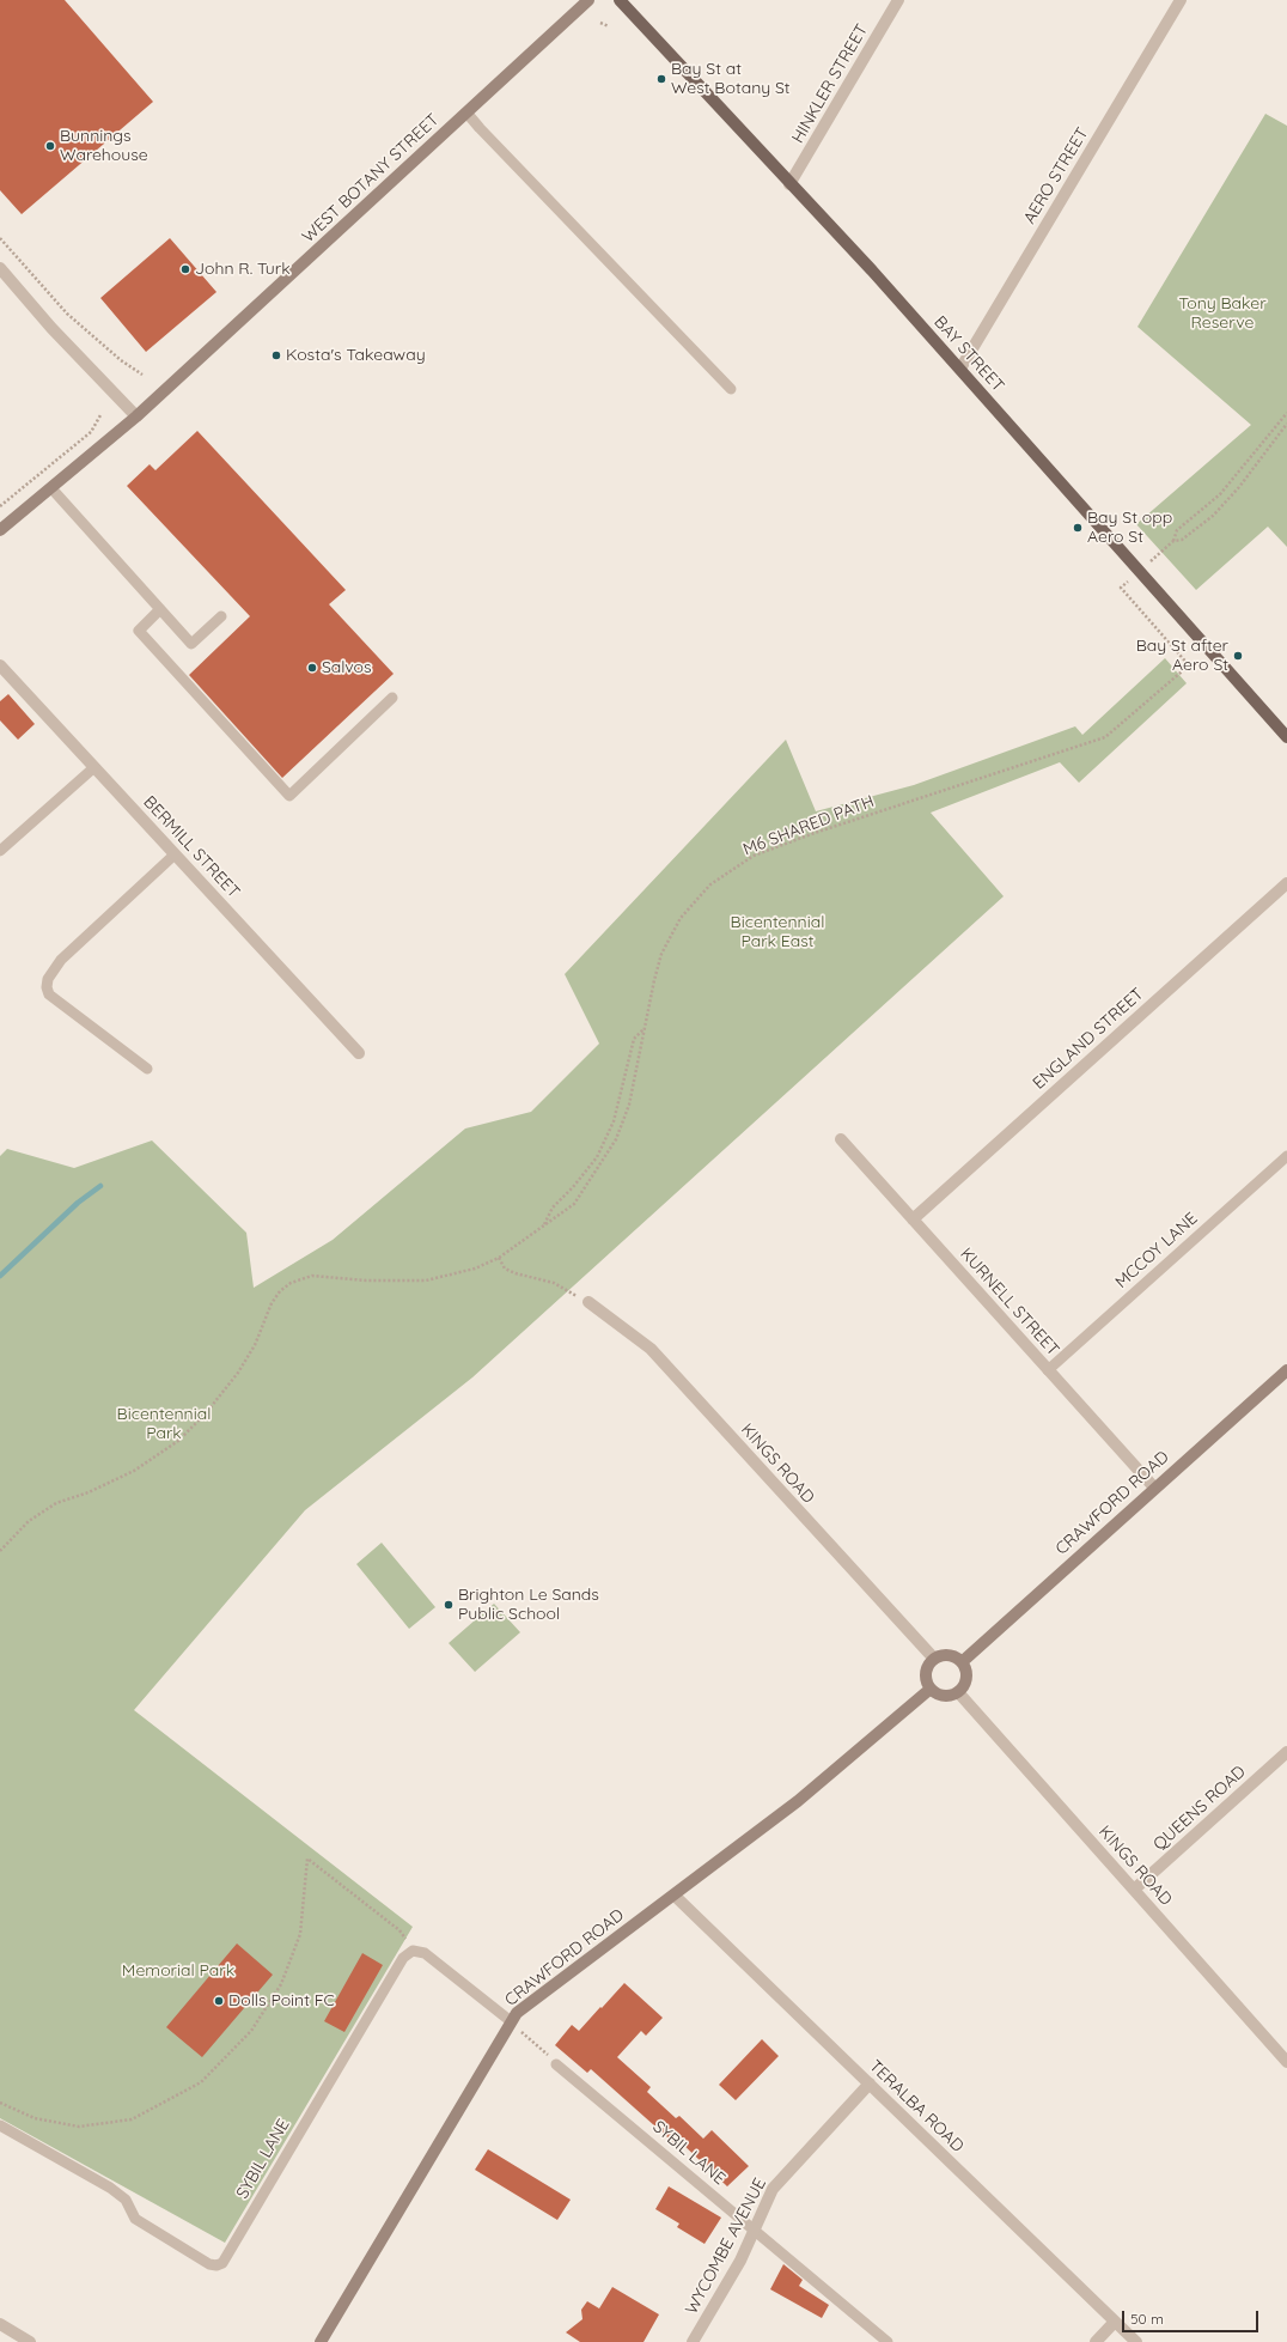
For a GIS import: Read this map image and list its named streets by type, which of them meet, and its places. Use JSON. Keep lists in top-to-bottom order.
{
  "streets": {
    "main road": ["BAY STREET"],
    "street": [
      "HINKLER STREET",
      "AERO STREET",
      "WEST BOTANY STREET",
      "BERMILL STREET",
      "ENGLAND STREET",
      "KURNELL STREET",
      "KINGS ROAD",
      "CRAWFORD ROAD",
      "QUEENS ROAD",
      "TERALBA ROAD",
      "WYCOMBE AVENUE"
    ],
    "lane": ["MCCOY LANE", "SYBIL LANE"],
    "path": ["M6 SHARED PATH"]
  },
  "crossings": [
    ["HINKLER STREET", "BAY STREET"],
    ["AERO STREET", "BAY STREET"],
    ["ENGLAND STREET", "KURNELL STREET"],
    ["MCCOY LANE", "KURNELL STREET"],
    ["KURNELL STREET", "CRAWFORD ROAD"],
    ["KINGS ROAD", "CRAWFORD ROAD"],
    ["KINGS ROAD", "QUEENS ROAD"],
    ["CRAWFORD ROAD", "TERALBA ROAD"],
    ["TERALBA ROAD", "WYCOMBE AVENUE"],
    ["SYBIL LANE", "WYCOMBE AVENUE"]
  ],
  "parks": [
    "Tony Baker Reserve",
    "Bicentennial Park East",
    "Bicentennial Park",
    "Memorial Park"
  ],
  "places": [
    "Bay St at West Botany St",
    "Bunnings Warehouse",
    "John R. Turk",
    "Kosta's Takeaway",
    "Bay St opp Aero St",
    "Bay St after Aero St",
    "Salvos",
    "Brighton Le Sands Public School",
    "Dolls Point FC"
  ],
  "scale_bar": "50 m"
}
